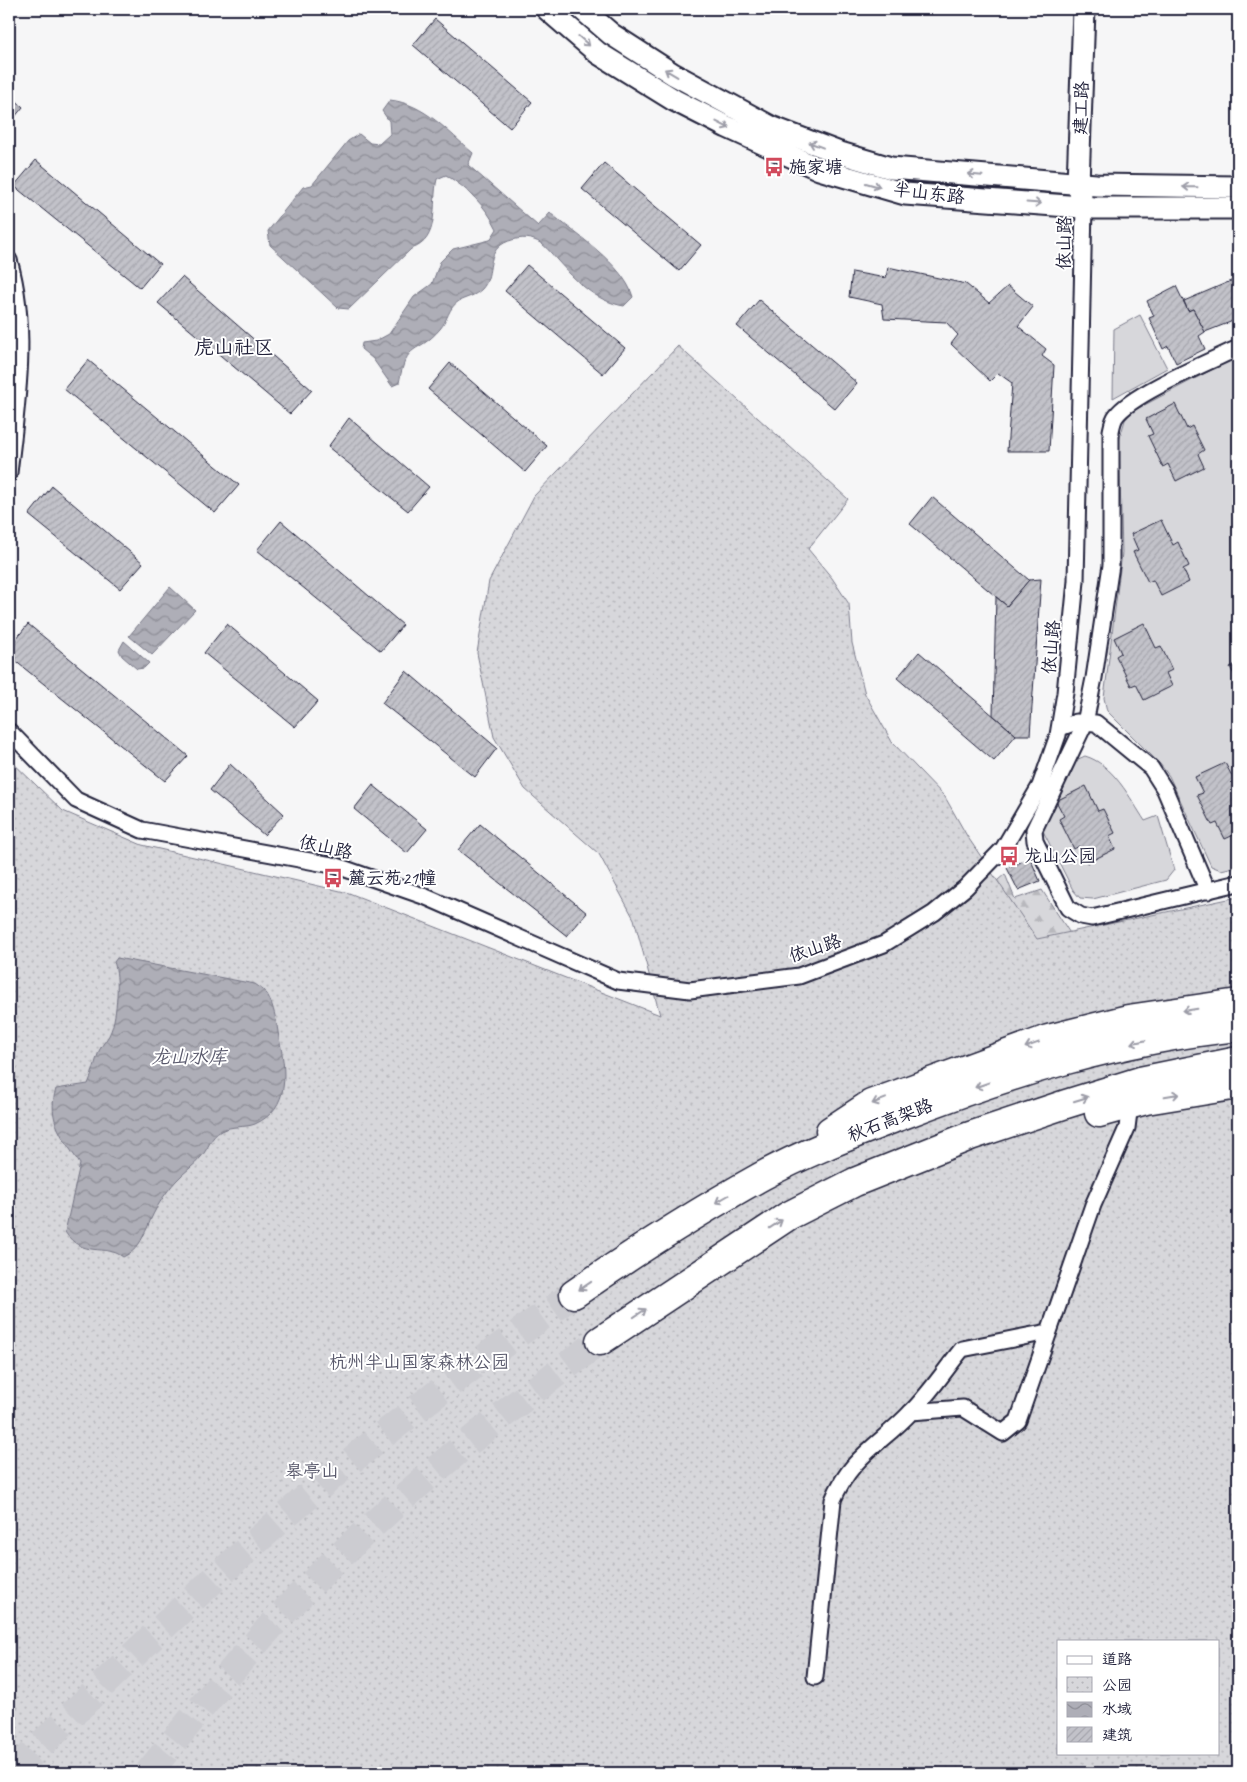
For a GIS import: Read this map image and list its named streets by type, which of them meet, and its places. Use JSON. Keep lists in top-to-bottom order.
{
  "streets": {
    "highway": ["秋石高架路"],
    "main road": ["建工路", "半山东路"],
    "street": ["依山路"]
  },
  "crossings": [
    ["建工路", "半山东路"],
    ["建工路", "依山路"],
    ["半山东路", "依山路"]
  ],
  "districts": ["虎山社区"],
  "water": ["龙山水库"],
  "parks": ["杭州半山国家森林公园", "皋亭山"],
  "places": {
    "bus stop": ["施家塘", "龙山公园", "麓云苑21幢"]
  },
  "legend": [
    "道路",
    "公园",
    "水域",
    "建筑"
  ]
}
